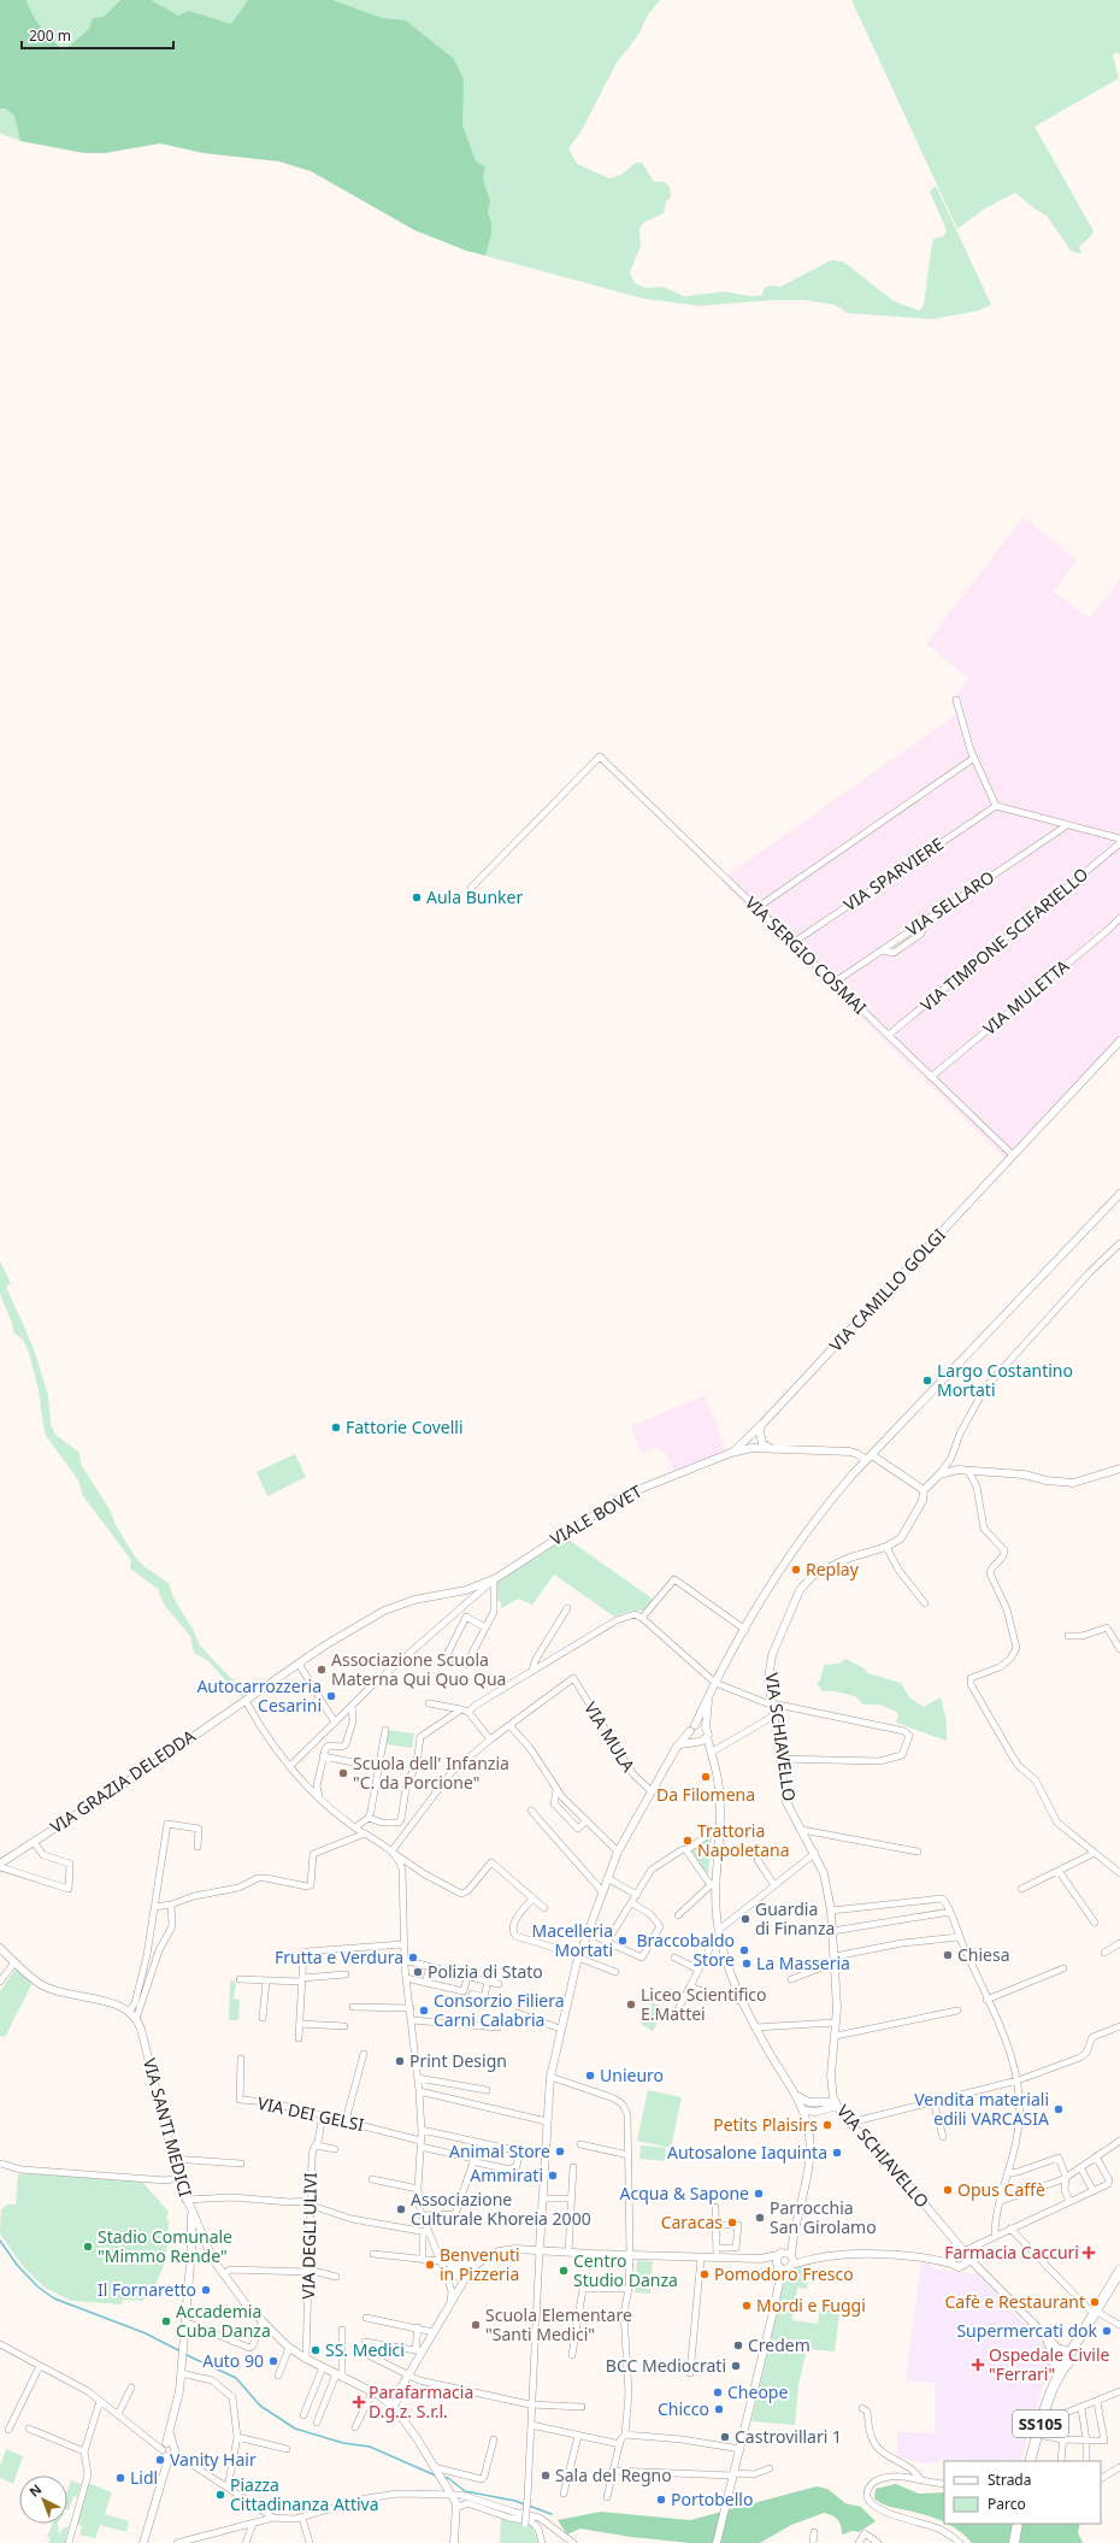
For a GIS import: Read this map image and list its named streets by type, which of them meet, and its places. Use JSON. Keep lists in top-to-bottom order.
{
  "streets": {
    "main road": ["SS105"],
    "street": [
      "VIA SPARVIERE",
      "VIA SELLARO",
      "VIA TIMPONE SCIFARIELLO",
      "VIA SERGIO COSMAI",
      "VIA MULETTA",
      "VIA CAMILLO GOLGI",
      "VIALE BOVET",
      "VIA MULA",
      "VIA SCHIAVELLO",
      "VIA GRAZIA DELEDDA",
      "VIA DEI GELSI",
      "VIA SANTI MEDICI",
      "VIA DEGLI ULIVI"
    ]
  },
  "crossings": [
    ["VIA SPARVIERE", "VIA SERGIO COSMAI"],
    ["VIA SELLARO", "VIA SERGIO COSMAI"],
    ["VIA TIMPONE SCIFARIELLO", "VIA SERGIO COSMAI"],
    ["VIA SERGIO COSMAI", "VIA MULETTA"],
    ["VIA SERGIO COSMAI", "VIA CAMILLO GOLGI"],
    ["VIA CAMILLO GOLGI", "VIALE BOVET"],
    ["VIALE BOVET", "VIA GRAZIA DELEDDA"],
    ["VIA DEI GELSI", "VIA DEGLI ULIVI"],
    ["VIA SANTI MEDICI", "VIA DEGLI ULIVI"]
  ],
  "places": {
    "other": [
      "Aula Bunker",
      "Largo Costantino Mortati",
      "Fattorie Covelli",
      "Replay",
      "Associazione Scuola Materna Qui Quo Qua",
      "Autocarrozzeria Cesarini",
      "Scuola dell' Infanzia \"C. da Porcione\"",
      "Da Filomena",
      "Trattoria Napoletana",
      "Guardia di Finanza",
      "Macelleria Mortati",
      "Braccobaldo Store",
      "Chiesa",
      "Frutta e Verdura",
      "La Masseria",
      "Polizia di Stato",
      "Liceo Scientifico E.Mattei",
      "Consorzio Filiera Carni Calabria",
      "Print Design",
      "Unieuro",
      "Vendita materiali edili VARCASIA",
      "Petits Plaisirs",
      "Animal Store",
      "Autosalone Iaquinta",
      "Ammirati",
      "Opus Caffè",
      "Acqua & Sapone",
      "Associazione Culturale Khoreia 2000",
      "Parrocchia San Girolamo",
      "Caracas",
      "Stadio Comunale \"Mimmo Rende\"",
      "Benvenuti in Pizzeria",
      "Centro Studio Danza",
      "Pomodoro Fresco",
      "Il Fornaretto",
      "Cafè e Restaurant",
      "Mordi e Fuggi",
      "Accademia Cuba Danza",
      "Scuola Elementare \"Santi Medici\"",
      "Supermercati dok",
      "Credem",
      "SS. Medici",
      "Auto 90",
      "BCC Mediocrati",
      "Cheope",
      "Chicco",
      "Castrovillari 1",
      "Vanity Hair",
      "Sala del Regno",
      "Lidl",
      "Piazza Cittadinanza Attiva",
      "Portobello"
    ],
    "health": ["Farmacia Caccuri", "Ospedale Civile \"Ferrari\"", "Parafarmacia D.g.z. S.r.l."]
  },
  "legend": ["Strada", "Parco"],
  "scale_bar": "200 m",
  "north": "top left"
}
